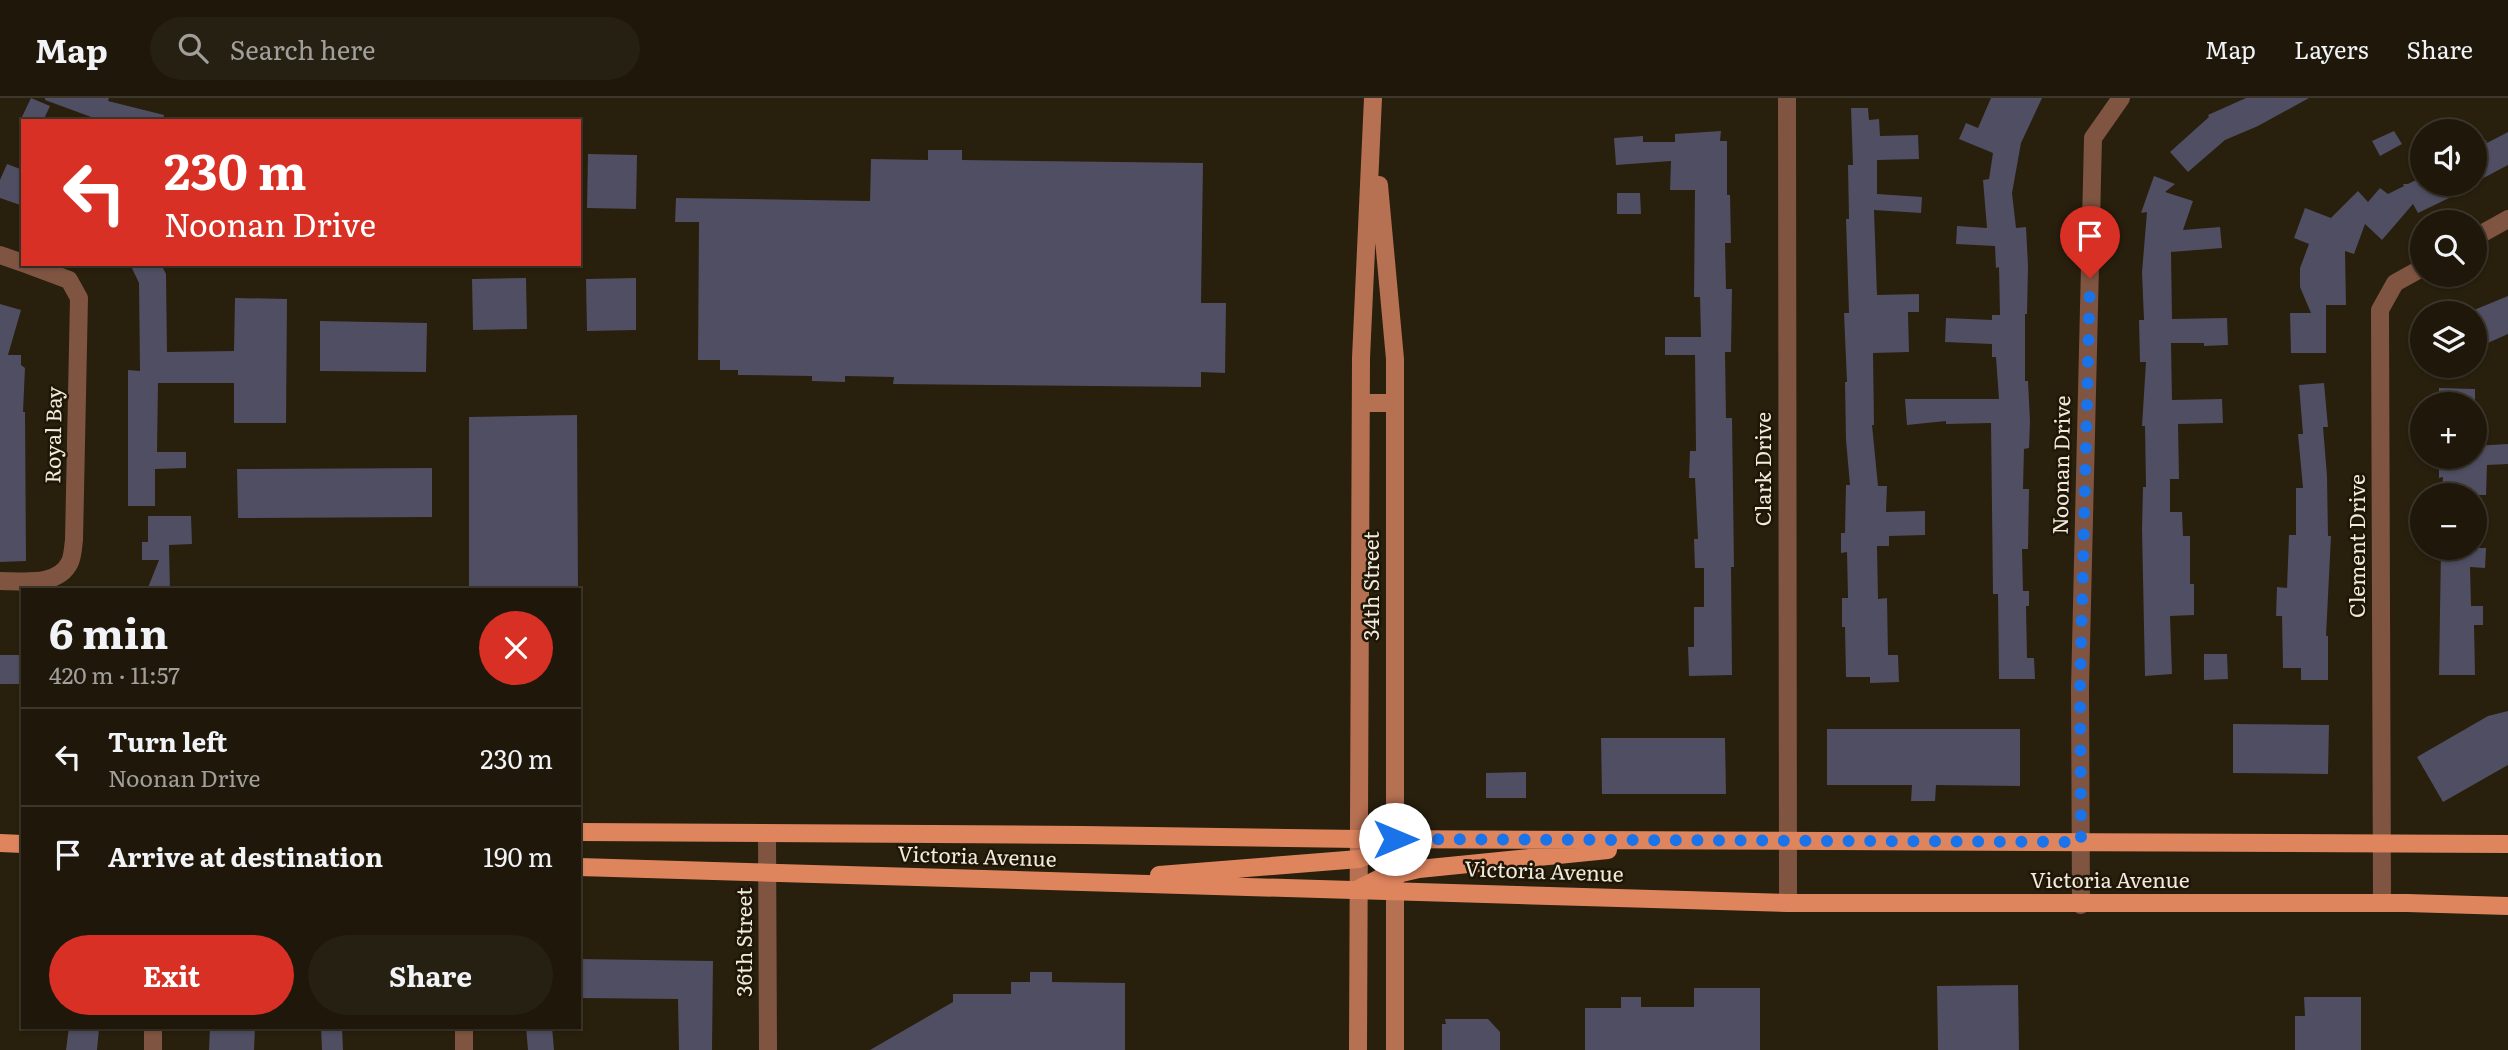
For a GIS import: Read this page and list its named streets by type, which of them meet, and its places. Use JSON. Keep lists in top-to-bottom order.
{
  "streets": {
    "main road": ["Victoria Avenue"],
    "street": [
      "Royal Bay",
      "Noonan Drive",
      "Clark Drive",
      "Clement Drive",
      "34th Street",
      "36th Street"
    ]
  },
  "crossings": [
    ["Noonan Drive", "Victoria Avenue"],
    ["Clark Drive", "Victoria Avenue"],
    ["Clement Drive", "Victoria Avenue"],
    ["34th Street", "Victoria Avenue"],
    ["Victoria Avenue", "36th Street"]
  ],
  "page": {
    "header": "Map",
    "search": "Search here",
    "nav": ["Map", "Layers", "Share"],
    "map_buttons": ["+", "−"],
    "turn": ["230 m", "Noonan Drive"],
    "heading": ["6 min", "420 m · 11:57"],
    "list": [
      {
        "name": "Turn left",
        "note": "Noonan Drive",
        "value": "230 m"
      },
      {
        "name": "Arrive at destination",
        "value": "190 m"
      }
    ],
    "buttons": ["Exit", "Share"]
  }
}
